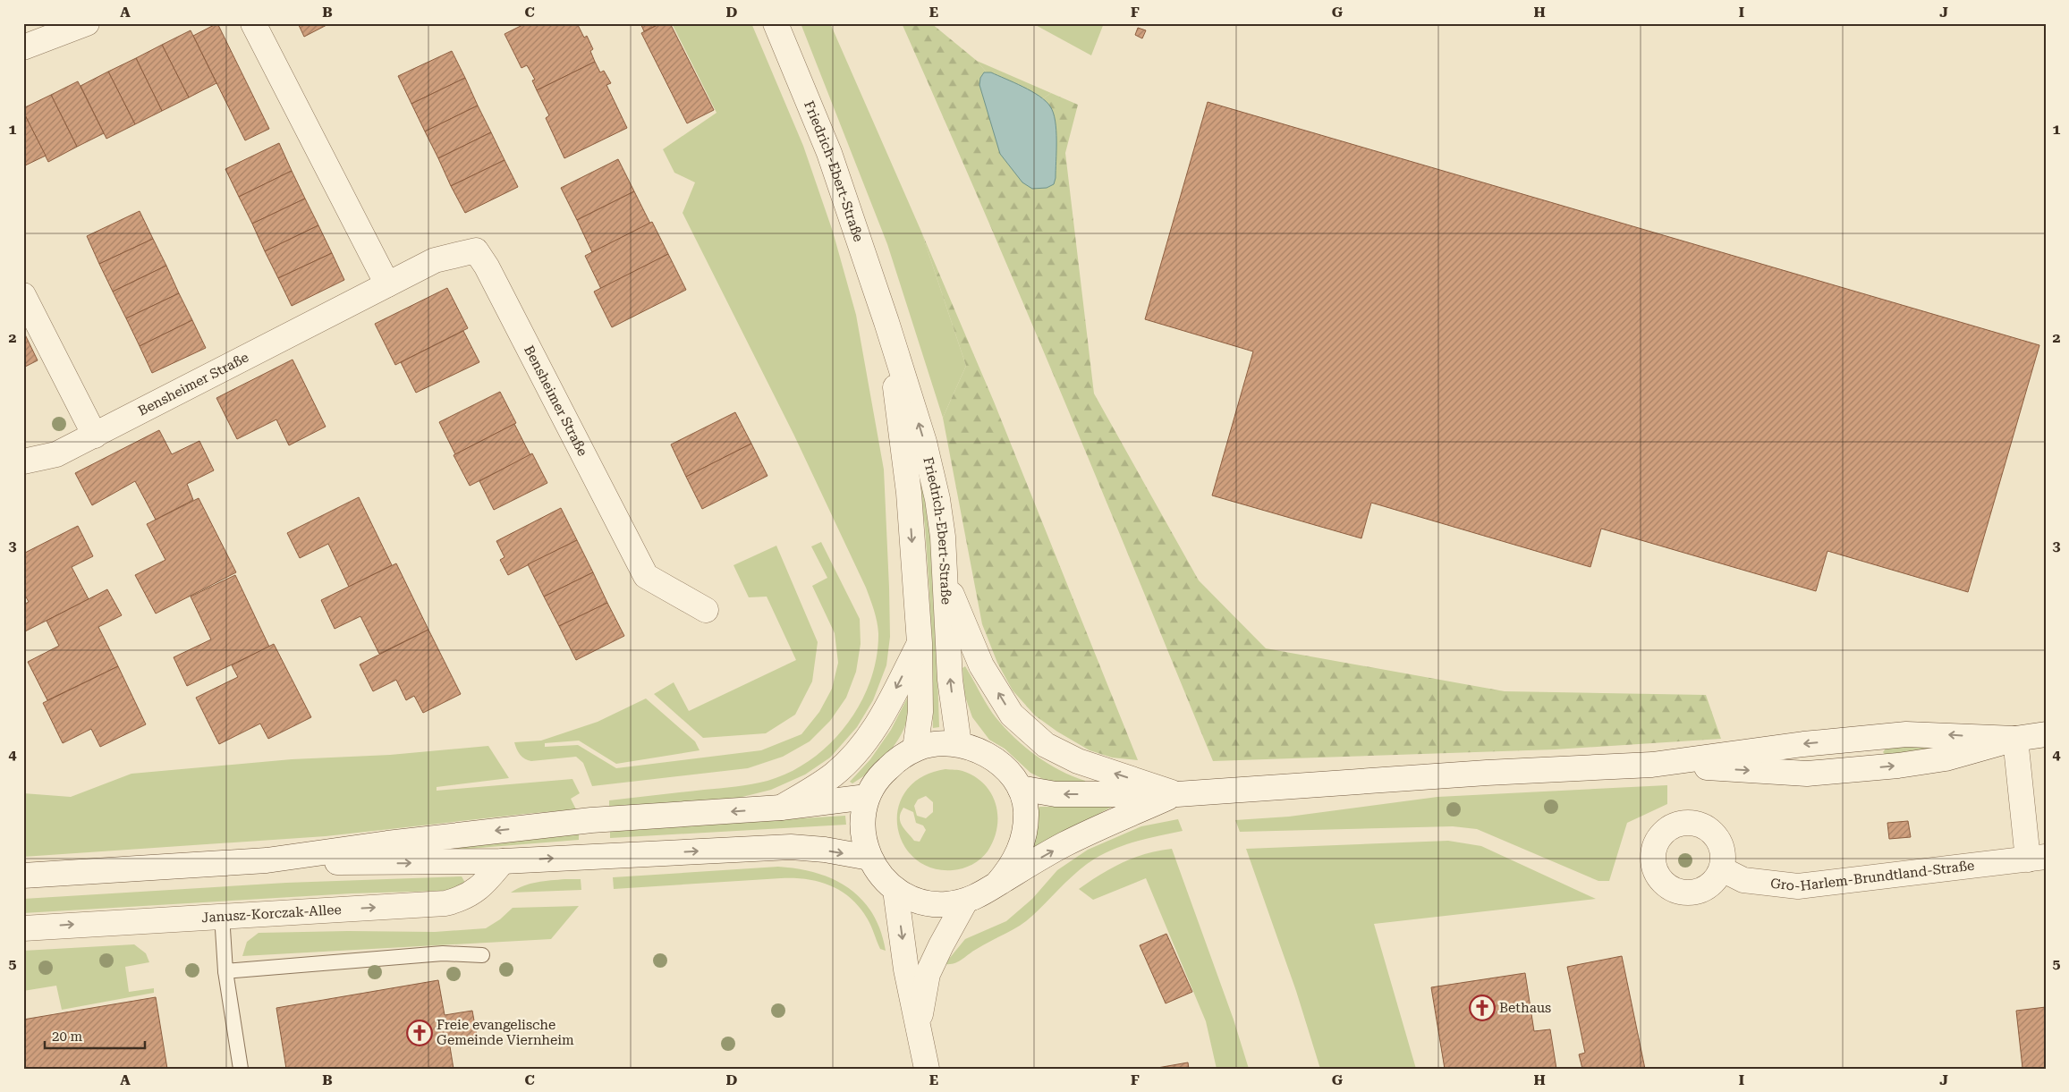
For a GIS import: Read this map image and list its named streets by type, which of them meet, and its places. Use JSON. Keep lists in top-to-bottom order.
{
  "streets": {
    "street": [
      "Friedrich-Ebert-Straße",
      "Bensheimer Straße",
      "Gro-Harlem-Brundtland-Straße",
      "Janusz-Korczak-Allee"
    ]
  },
  "places": {
    "church": ["Bethaus", "Freie evangelische Gemeinde Viernheim"]
  },
  "scale_bar": "20 m",
  "grid": {
    "columns": [
      "A",
      "B",
      "C",
      "D",
      "E",
      "F",
      "G",
      "H",
      "I",
      "J"
    ],
    "rows": [
      "1",
      "2",
      "3",
      "4",
      "5"
    ]
  }
}
